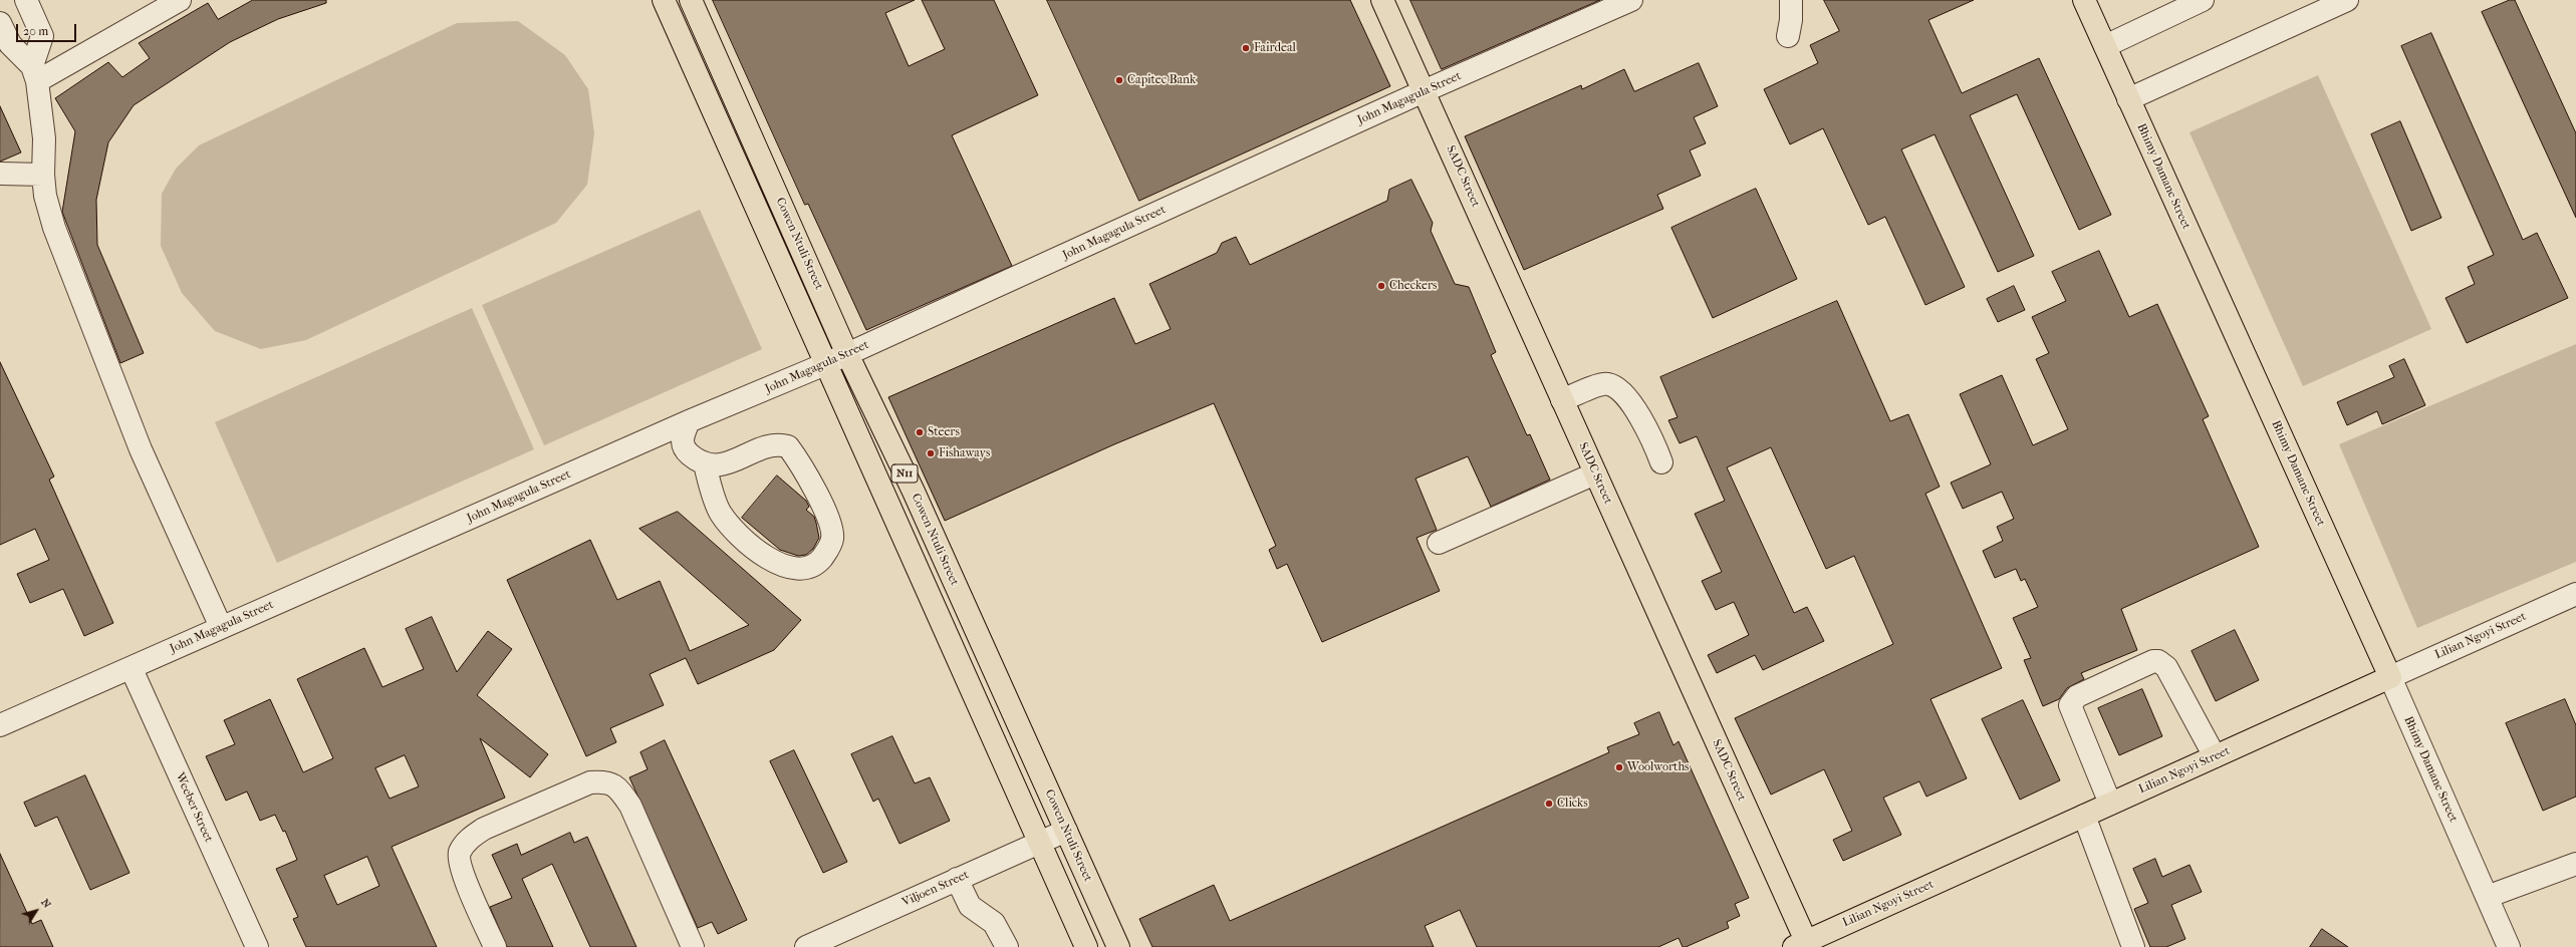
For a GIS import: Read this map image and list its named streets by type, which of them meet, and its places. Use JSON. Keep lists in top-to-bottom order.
{
  "streets": {
    "main road": [
      "SADC Street",
      "Bhimy Damane Street",
      "Cowen Ntuli Street",
      "N11",
      "Lilian Ngoyi Street"
    ],
    "street": ["John Magagula Street", "Weeber Street", "Viljoen Street"]
  },
  "crossings": [
    ["John Magagula Street", "SADC Street"],
    ["John Magagula Street", "Cowen Ntuli Street"],
    ["John Magagula Street", "Weeber Street"],
    ["SADC Street", "Lilian Ngoyi Street"],
    ["Bhimy Damane Street", "Lilian Ngoyi Street"],
    ["Cowen Ntuli Street", "Viljoen Street"]
  ],
  "places": [
    "Fairdeal",
    "Capitec Bank",
    "Checkers",
    "Steers",
    "Fishaways",
    "Woolworths",
    "Clicks"
  ],
  "scale_bar": "20 m",
  "north": "top right"
}
